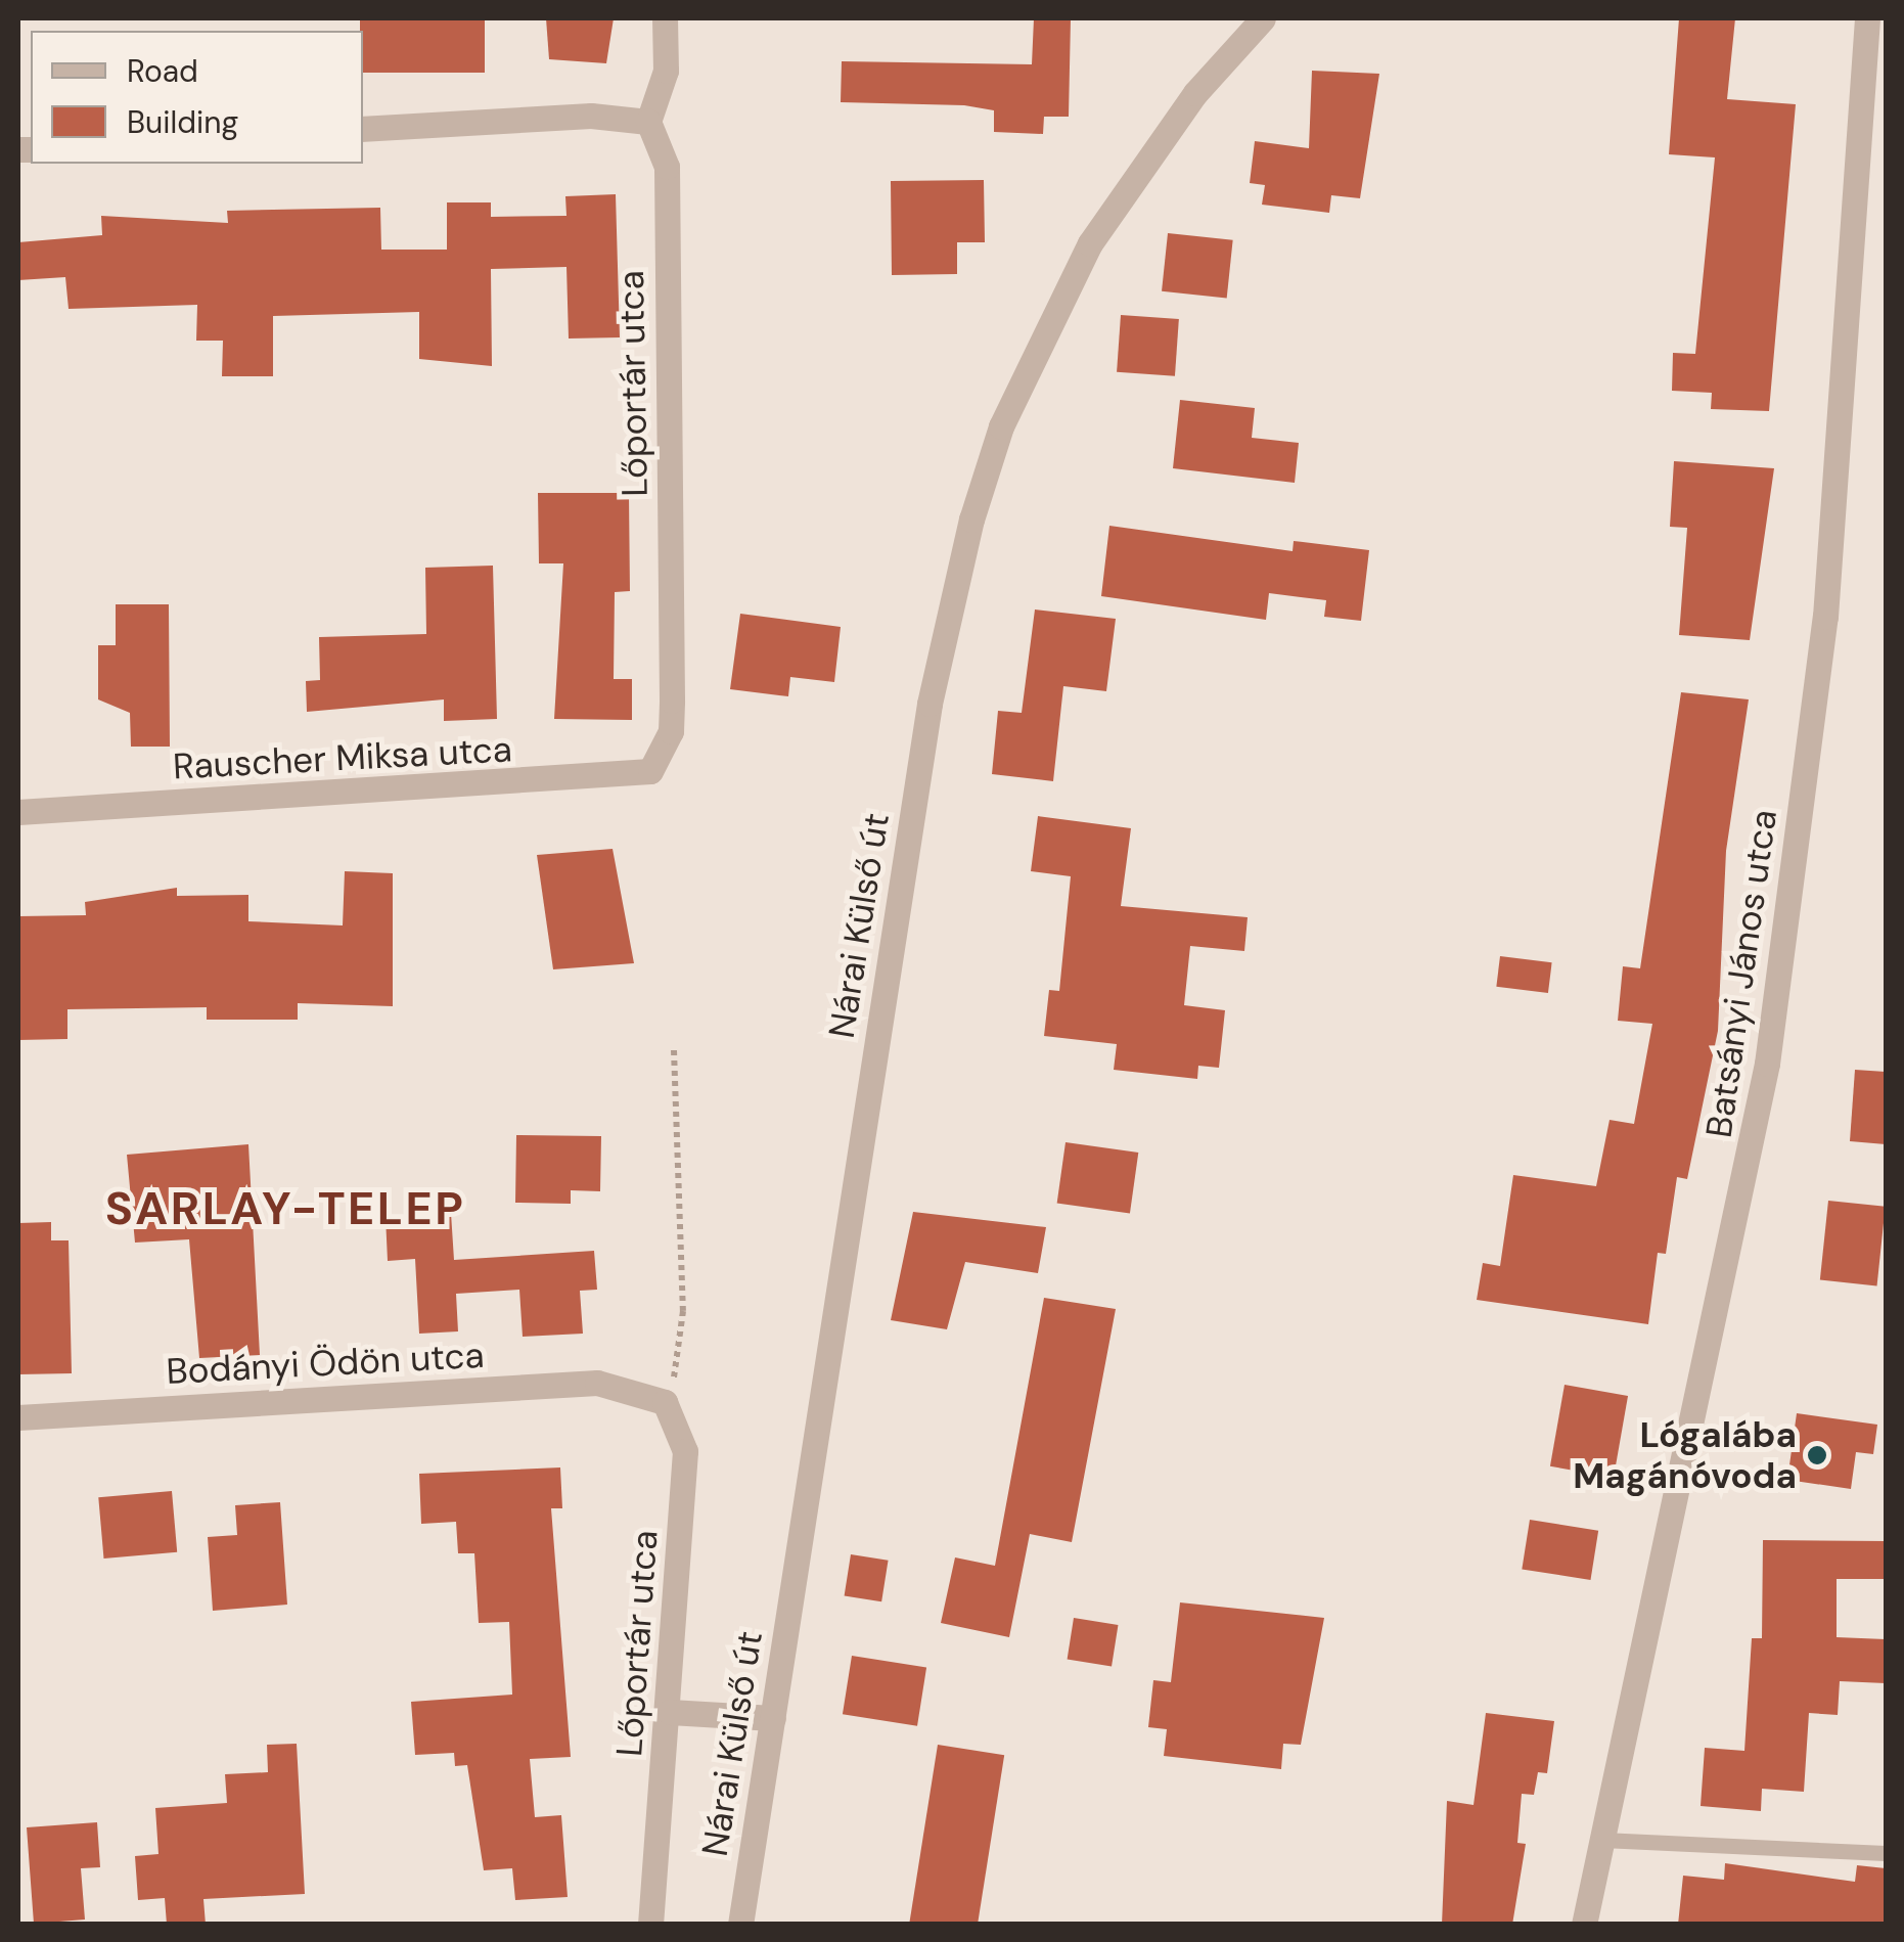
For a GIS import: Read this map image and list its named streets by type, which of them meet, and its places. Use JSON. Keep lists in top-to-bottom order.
{
  "streets": {
    "street": [
      "Lőportár utca",
      "Rauscher Miksa utca",
      "Nárai Külső út",
      "Batsányi János utca",
      "Bodányi Ödön utca"
    ]
  },
  "crossings": [
    ["Lőportár utca", "Rauscher Miksa utca"],
    ["Lőportár utca", "Bodányi Ödön utca"]
  ],
  "districts": ["SARLAY-TELEP"],
  "places": ["Lógalába Magánóvoda"],
  "legend": ["Road", "Building"]
}
